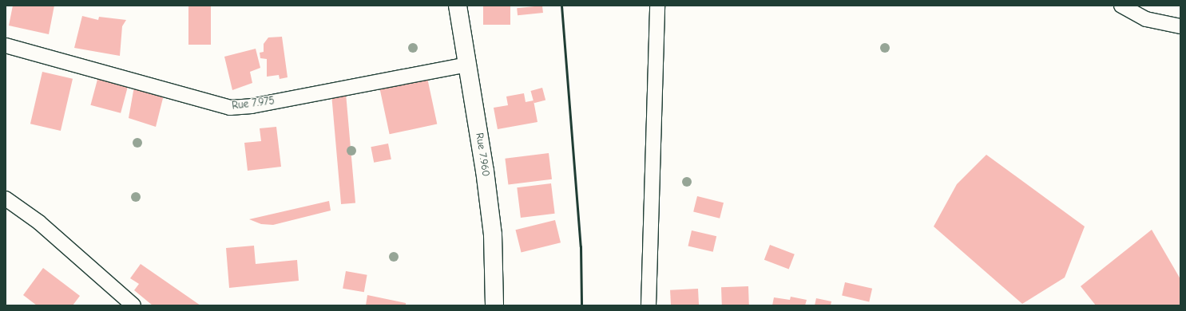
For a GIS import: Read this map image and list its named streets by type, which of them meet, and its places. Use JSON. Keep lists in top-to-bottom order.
{
  "streets": {
    "street": ["Rue 7.975", "Rue 7.960"]
  },
  "crossings": [
    ["Rue 7.975", "Rue 7.960"]
  ]
}
